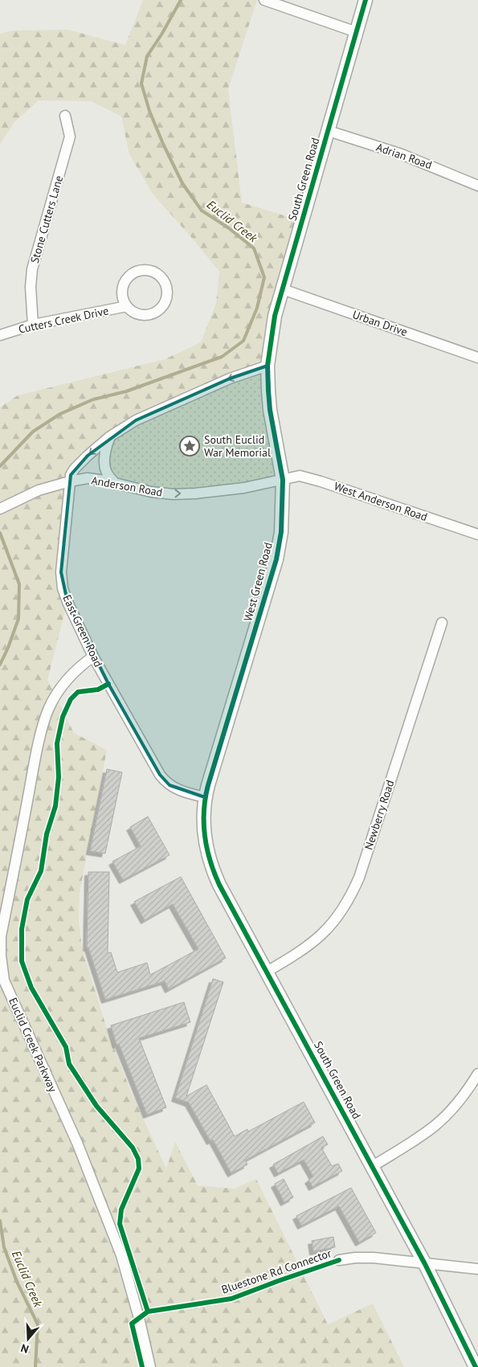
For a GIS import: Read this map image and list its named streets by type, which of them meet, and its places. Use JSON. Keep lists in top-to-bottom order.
{
  "streets": {
    "main road": ["South Green Road", "West Green Road"],
    "street": [
      "Adrian Road",
      "Stone Cutters Lane",
      "Cutters Creek Drive",
      "Urban Drive",
      "Anderson Road",
      "West Anderson Road",
      "East Green Road",
      "Newberry Road",
      "Euclid Creek Parkway"
    ],
    "cycle path": ["Bluestone Rd Connector"]
  },
  "crossings": [
    ["Adrian Road", "South Green Road"],
    ["South Green Road", "Urban Drive"],
    ["South Green Road", "West Green Road"],
    ["South Green Road", "East Green Road"],
    ["South Green Road", "Newberry Road"],
    ["Stone Cutters Lane", "Cutters Creek Drive"],
    ["Anderson Road", "West Anderson Road"],
    ["Anderson Road", "West Green Road"],
    ["Anderson Road", "East Green Road"],
    ["West Anderson Road", "West Green Road"],
    ["West Green Road", "East Green Road"],
    ["East Green Road", "Euclid Creek Parkway"]
  ],
  "one_way": ["Anderson Road", "East Green Road"],
  "water": ["Euclid Creek"],
  "places": {
    "place": ["South Euclid War Memorial"]
  },
  "north": "bottom"
}
